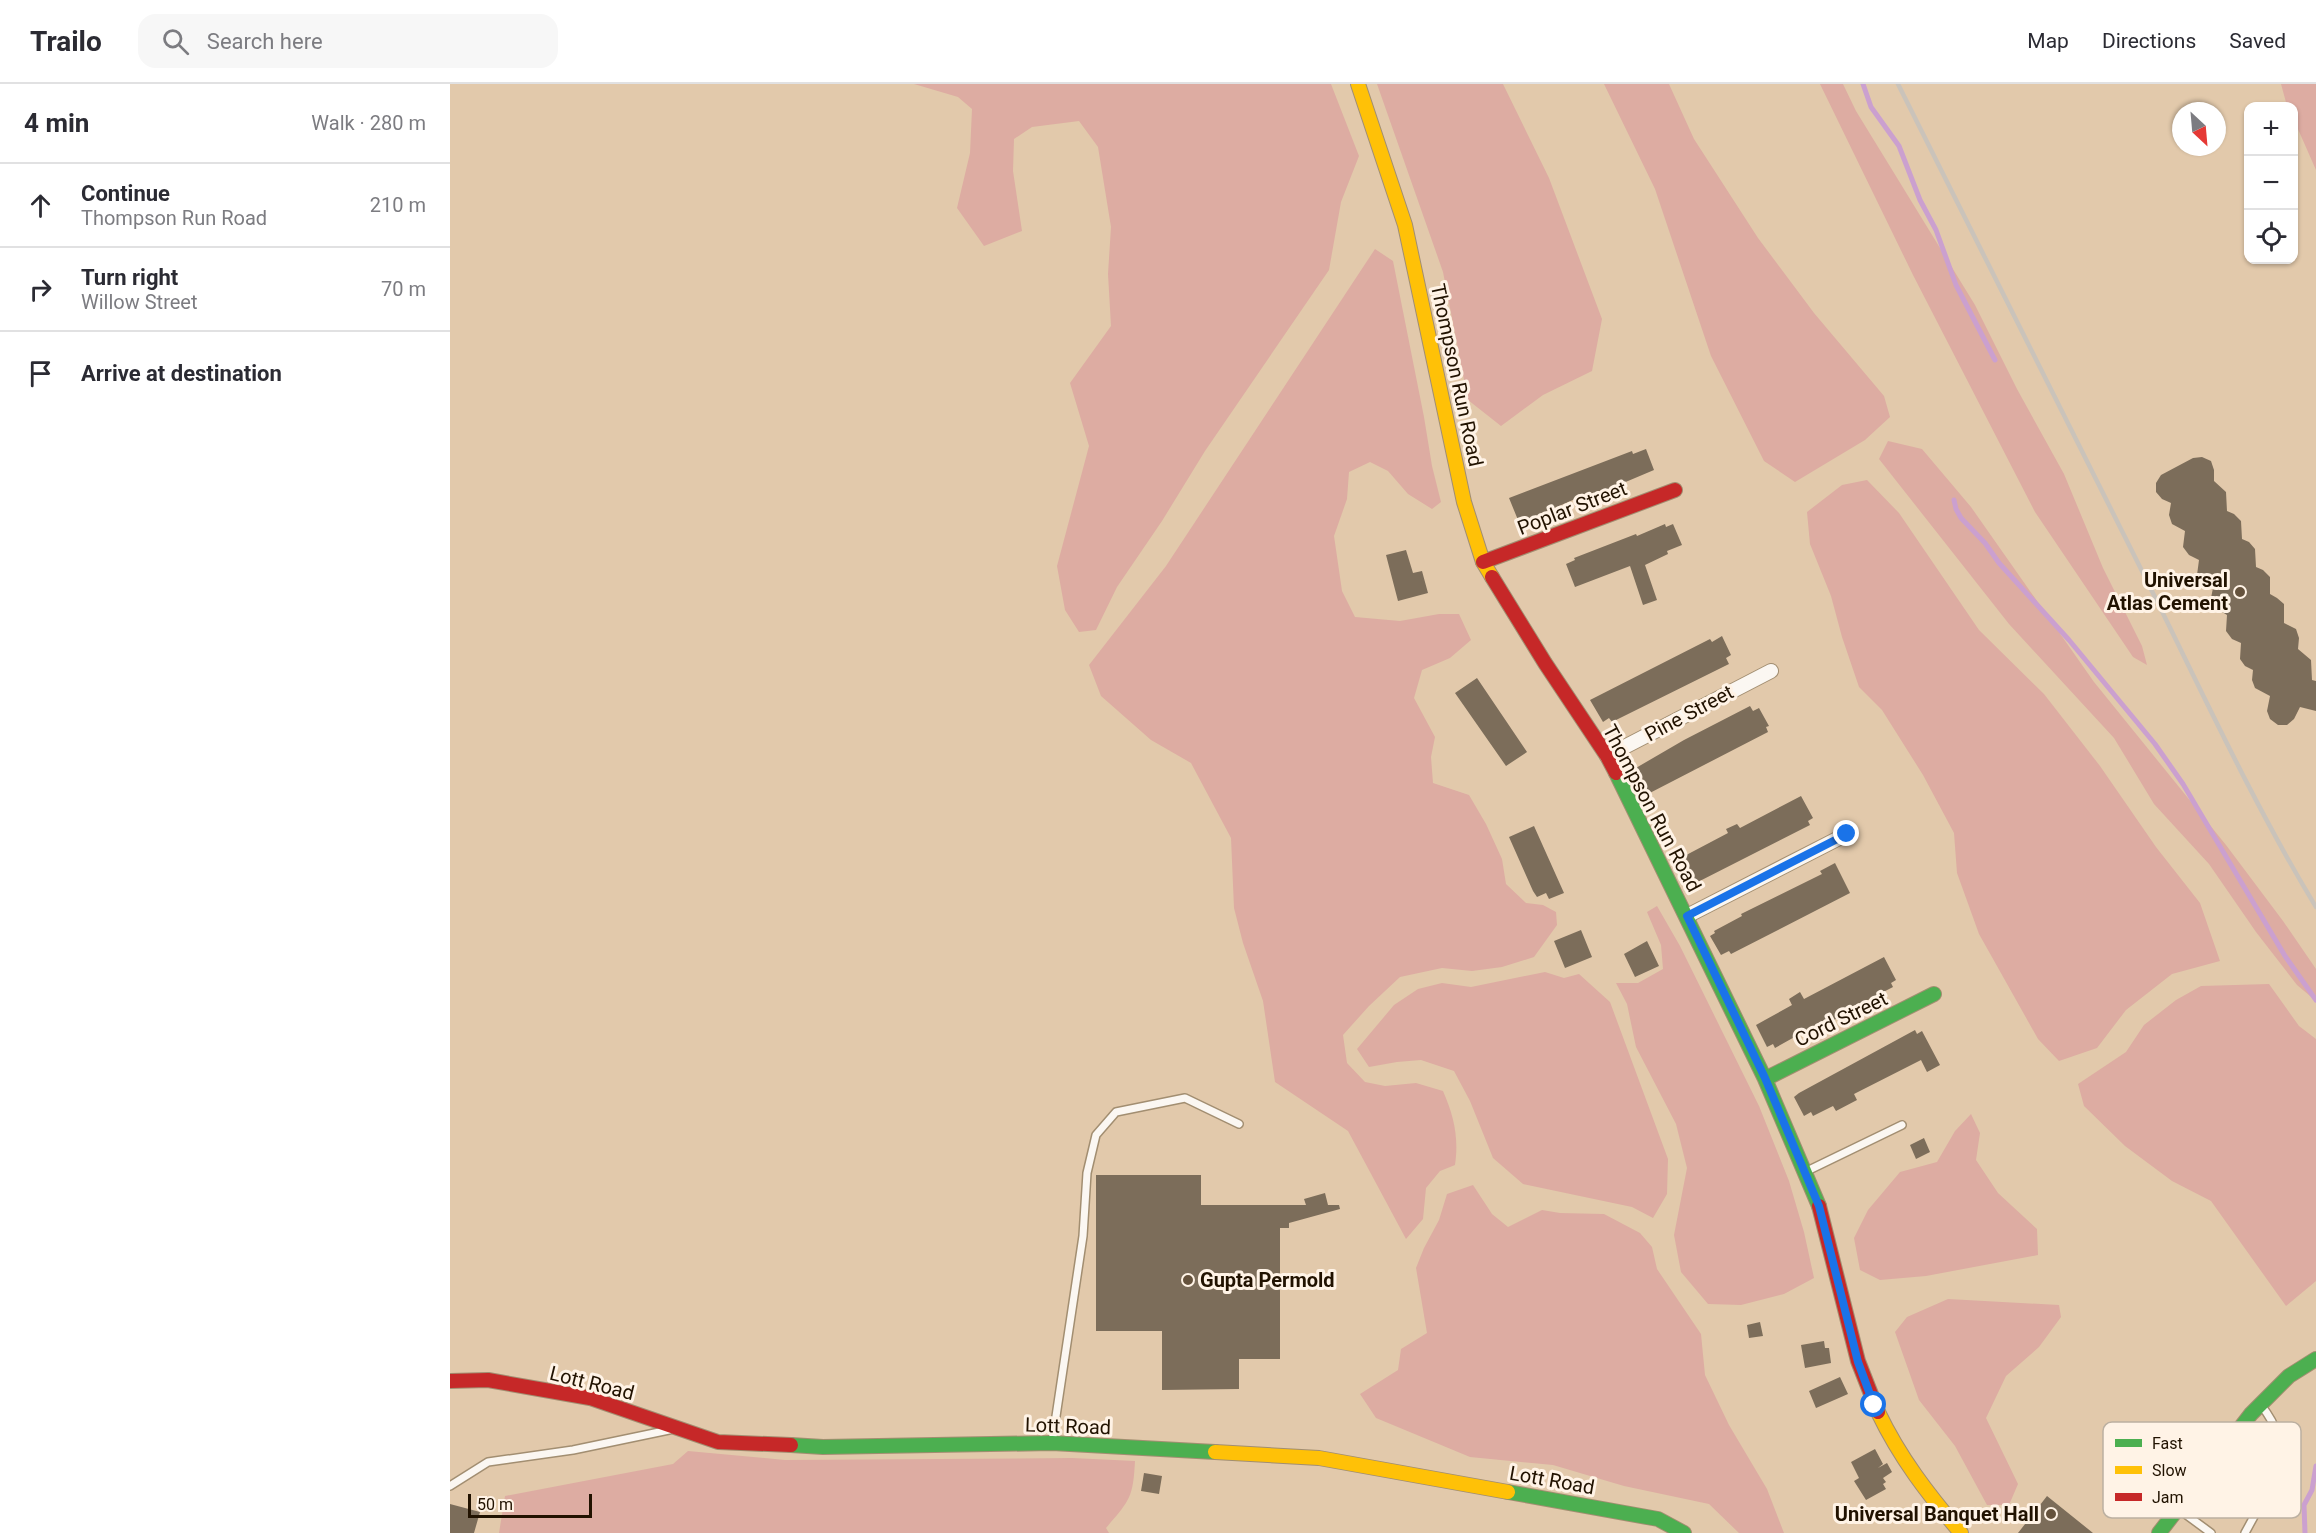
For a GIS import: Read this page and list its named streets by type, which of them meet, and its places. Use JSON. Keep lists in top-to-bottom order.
{
  "streets": {
    "street": [
      "Thompson Run Road",
      "Poplar Street",
      "Pine Street",
      "Cord Street",
      "Lott Road"
    ]
  },
  "crossings": [
    ["Thompson Run Road", "Poplar Street"],
    ["Thompson Run Road", "Pine Street"],
    ["Thompson Run Road", "Cord Street"]
  ],
  "places": ["Universal Atlas Cement", "Gupta Permold", "Universal Banquet Hall"],
  "legend": ["Fast", "Slow", "Jam"],
  "scale_bar": "50 m",
  "north": "bottom right",
  "page": {
    "header": "Trailo",
    "search": "Search here",
    "nav": ["Map", "Directions", "Saved"],
    "heading": ["4 min", "Walk · 280 m"],
    "map_buttons": ["+", "−"],
    "list": [
      ["Continue", "Thompson Run Road", "210 m"],
      ["Turn right", "Willow Street", "70 m"],
      "Arrive at destination"
    ],
    "scale": "50 m"
  }
}
